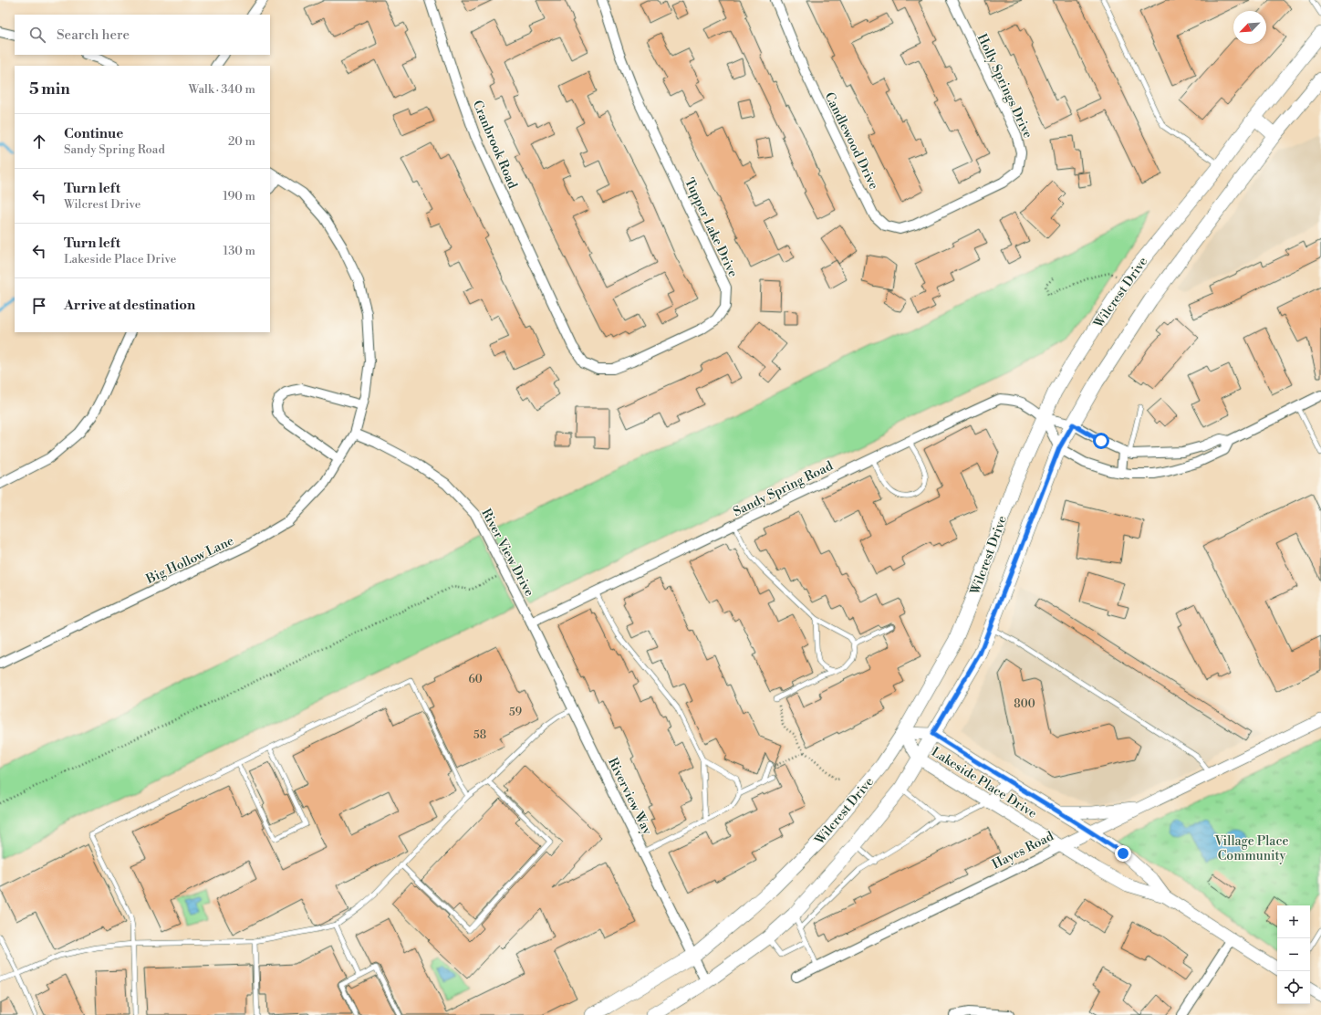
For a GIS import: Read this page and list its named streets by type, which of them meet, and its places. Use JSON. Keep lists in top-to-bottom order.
{
  "streets": {
    "main road": ["Wilcrest Drive"],
    "street": [
      "Holly Springs Drive",
      "Candlewood Drive",
      "Cranbrook Road",
      "Tupper Lake Drive",
      "Sandy Spring Road",
      "River View Drive",
      "Big Hollow Lane",
      "Lakeside Place Drive",
      "Riverview Way",
      "Hayes Road"
    ]
  },
  "crossings": [
    ["Holly Springs Drive", "Candlewood Drive"],
    ["Cranbrook Road", "Tupper Lake Drive"],
    ["Wilcrest Drive", "Sandy Spring Road"],
    ["Wilcrest Drive", "Lakeside Place Drive"],
    ["Wilcrest Drive", "Riverview Way"],
    ["Sandy Spring Road", "River View Drive"],
    ["Sandy Spring Road", "Riverview Way"],
    ["River View Drive", "Big Hollow Lane"],
    ["River View Drive", "Riverview Way"],
    ["Lakeside Place Drive", "Hayes Road"]
  ],
  "parks": ["Village Place Community"],
  "house_numbers": [
    "60",
    "800",
    "59",
    "58"
  ],
  "north": "bottom left",
  "page": {
    "search": "Search here",
    "heading": ["5 min", "Walk · 340 m"],
    "list": [
      ["Continue", "Sandy Spring Road", "20 m"],
      ["Turn left", "Wilcrest Drive", "190 m"],
      ["Turn left", "Lakeside Place Drive", "130 m"],
      "Arrive at destination"
    ],
    "map_buttons": ["+", "−"]
  }
}
